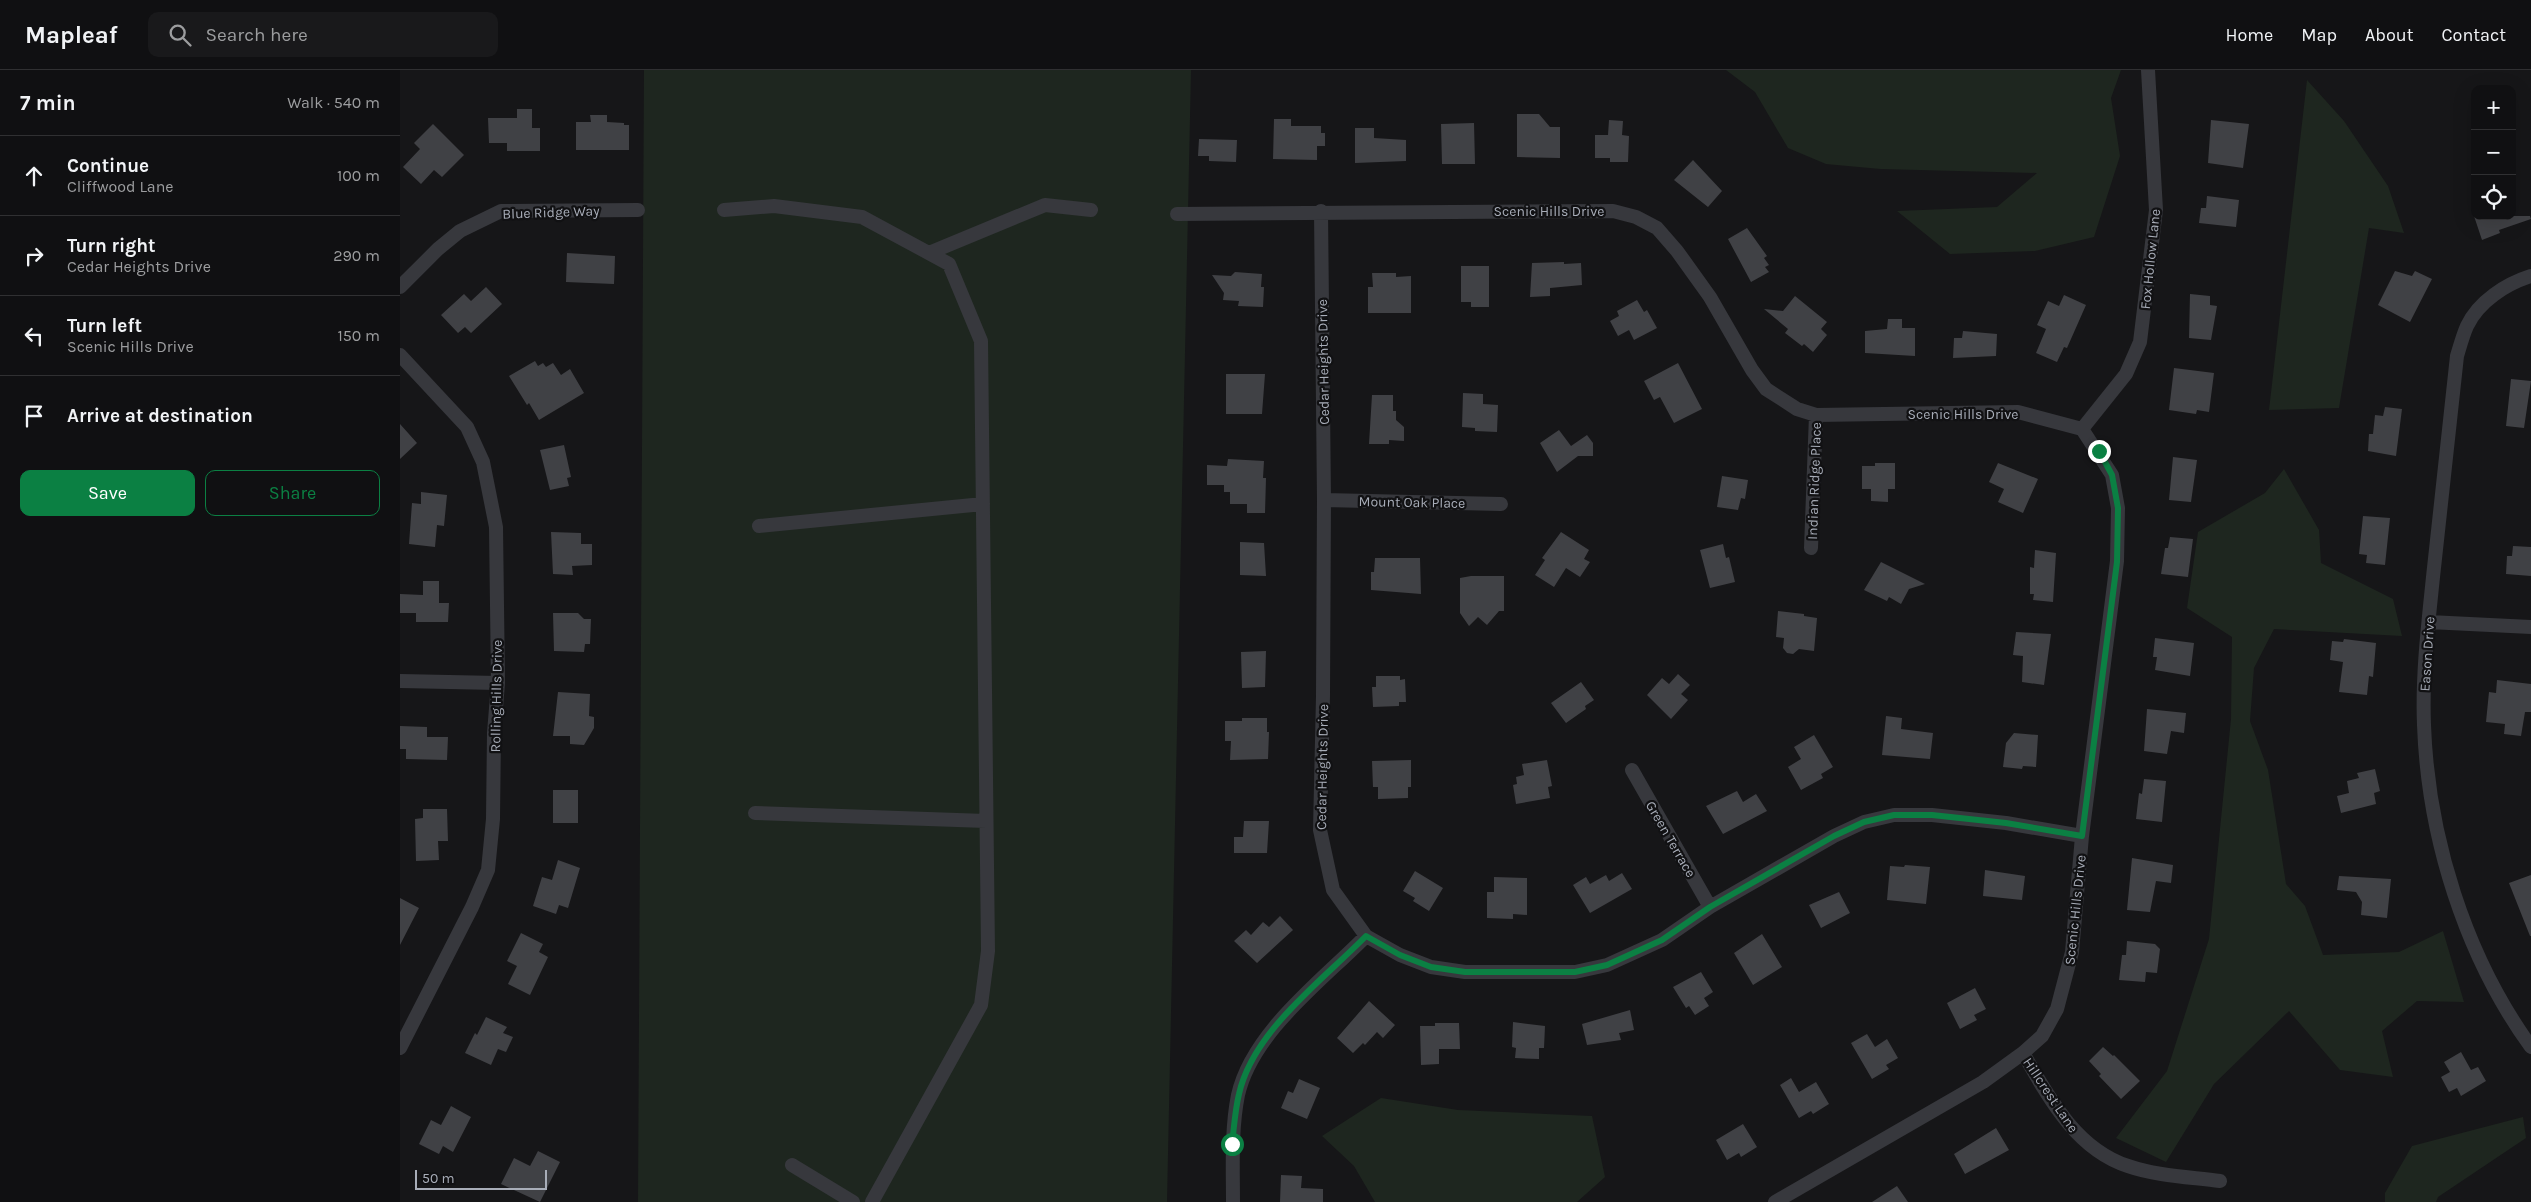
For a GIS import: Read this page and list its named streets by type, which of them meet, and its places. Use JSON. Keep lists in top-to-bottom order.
{
  "streets": {
    "street": [
      "Scenic Hills Drive",
      "Blue Ridge Way",
      "Fox Hollow Lane",
      "Cedar Heights Drive",
      "Indian Ridge Place",
      "Mount Oak Place",
      "Eason Drive",
      "Rolling Hills Drive",
      "Green Terrace",
      "Hillcrest Lane"
    ]
  },
  "crossings": [
    ["Scenic Hills Drive", "Fox Hollow Lane"],
    ["Scenic Hills Drive", "Cedar Heights Drive"],
    ["Scenic Hills Drive", "Indian Ridge Place"],
    ["Scenic Hills Drive", "Hillcrest Lane"],
    ["Cedar Heights Drive", "Mount Oak Place"],
    ["Cedar Heights Drive", "Green Terrace"]
  ],
  "scale_bar": "50 m",
  "page": {
    "header": "Mapleaf",
    "search": "Search here",
    "nav": [
      "Home",
      "Map",
      "About",
      "Contact"
    ],
    "heading": ["7 min", "Walk · 540 m"],
    "map_buttons": ["+", "−"],
    "list": [
      ["Continue", "Cliffwood Lane", "100 m"],
      ["Turn right", "Cedar Heights Drive", "290 m"],
      ["Turn left", "Scenic Hills Drive", "150 m"],
      "Arrive at destination"
    ],
    "buttons": ["Save", "Share"],
    "scale": "50 m"
  }
}
